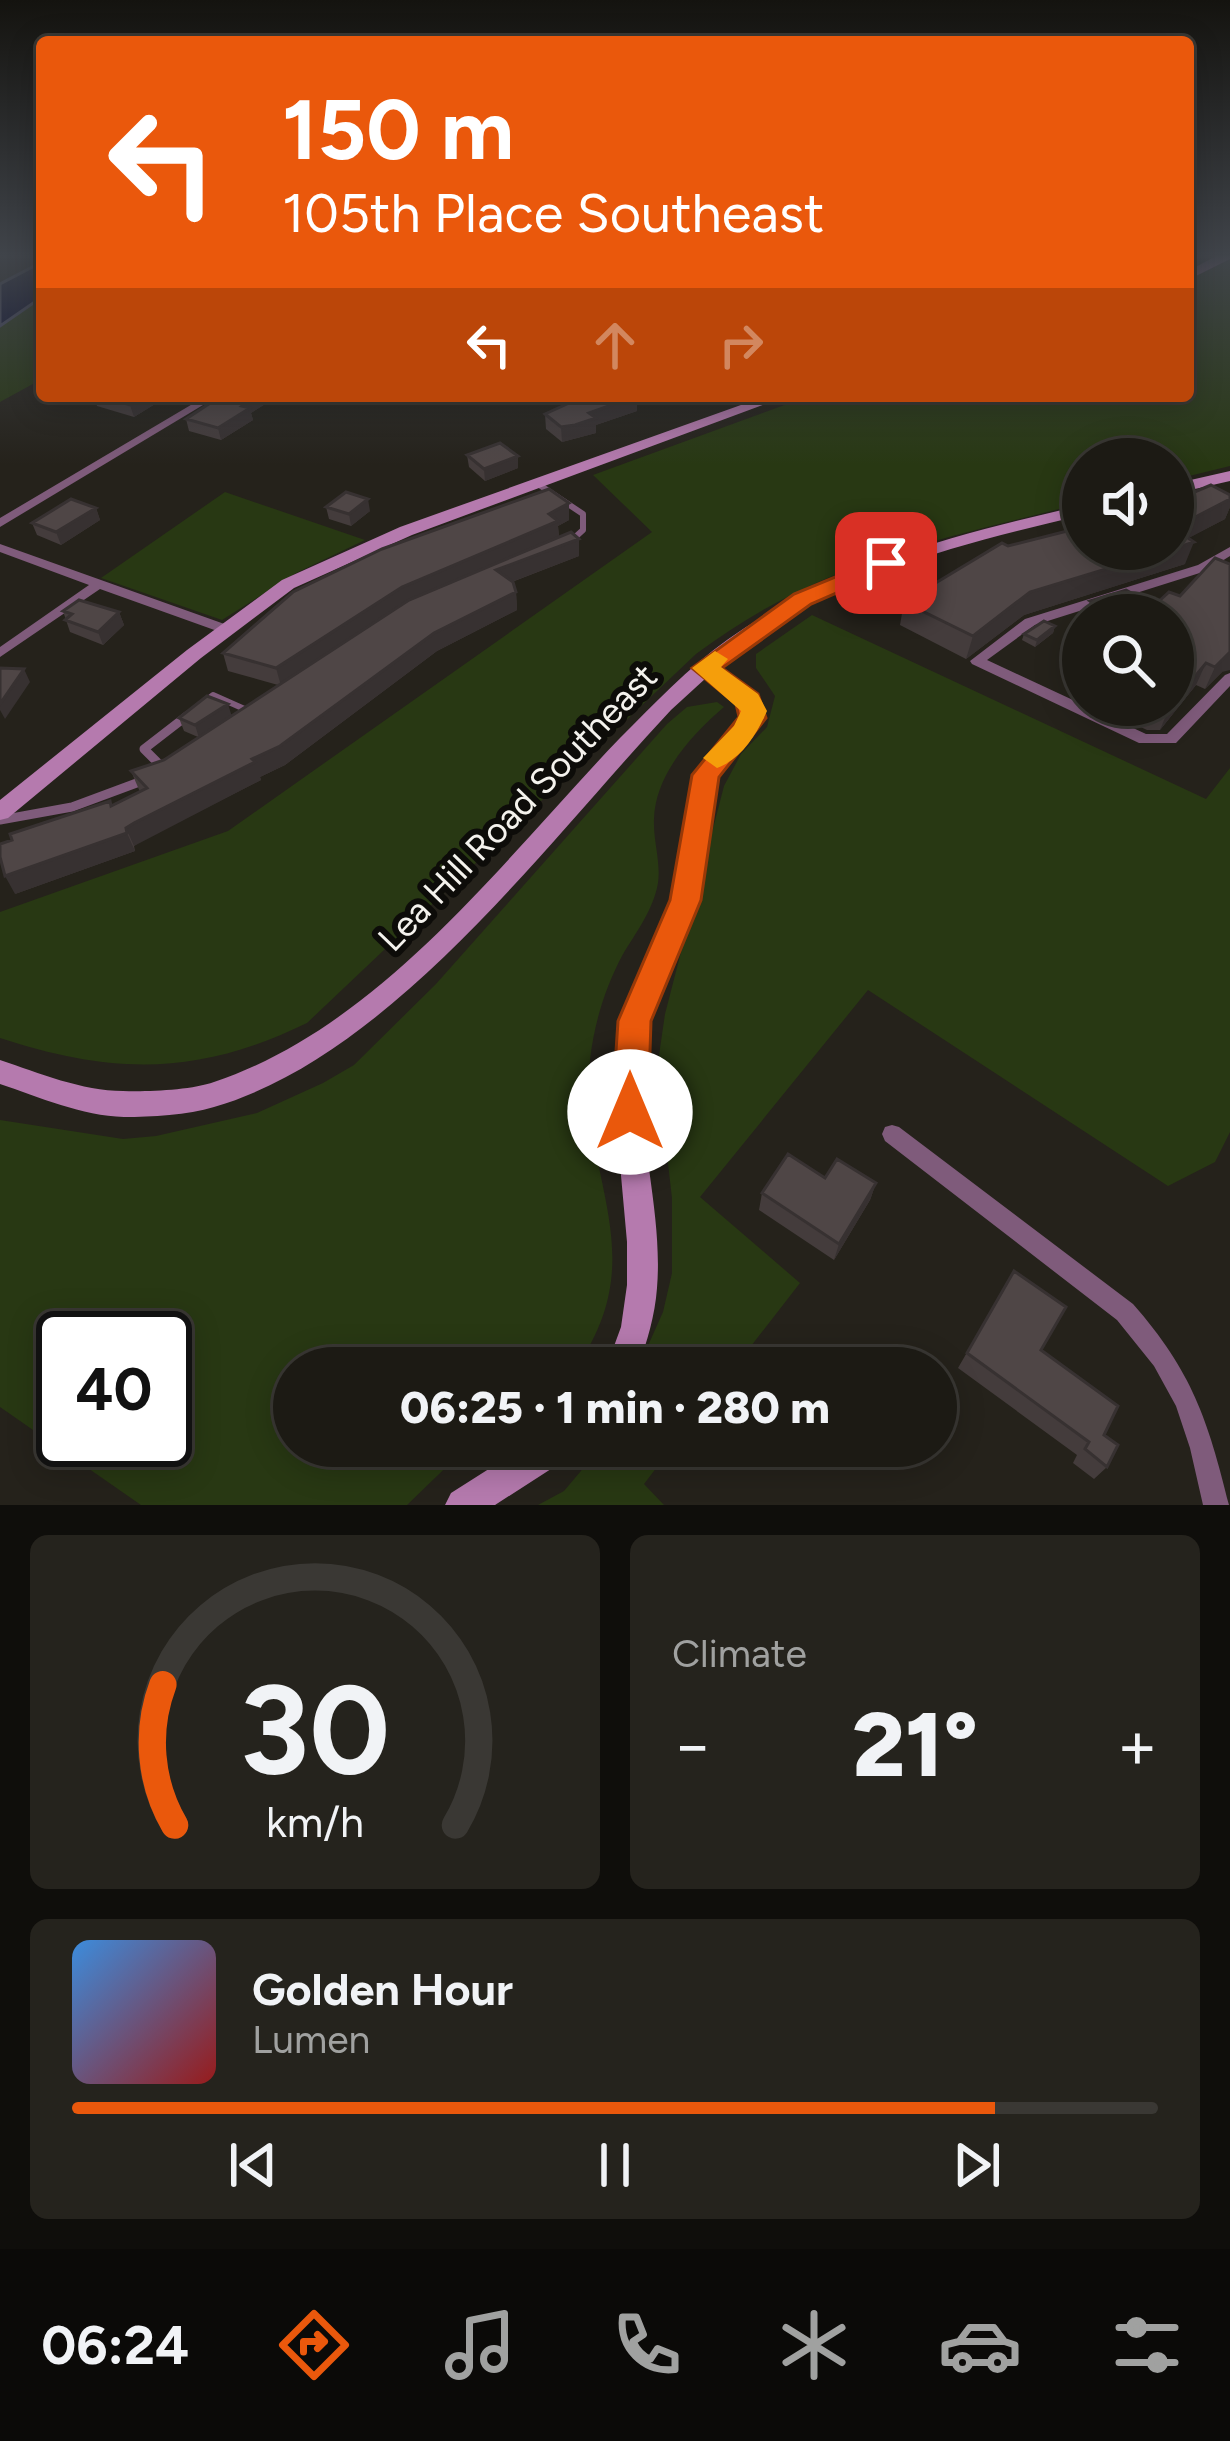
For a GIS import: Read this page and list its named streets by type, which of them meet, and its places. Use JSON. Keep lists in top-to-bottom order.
{
  "streets": {
    "street": ["Lea Hill Road Southeast"]
  },
  "page": {
    "turn": ["150 m", "105th Place Southeast"],
    "limit": "40",
    "trip": "06:25 · 1 min · 280 m",
    "tile": "Climate",
    "heat": ["−", "21°", "+"],
    "song": ["Golden Hour", "Lumen"],
    "tabs": "06:24",
    "gauge": ["30", "km/h"]
  }
}
